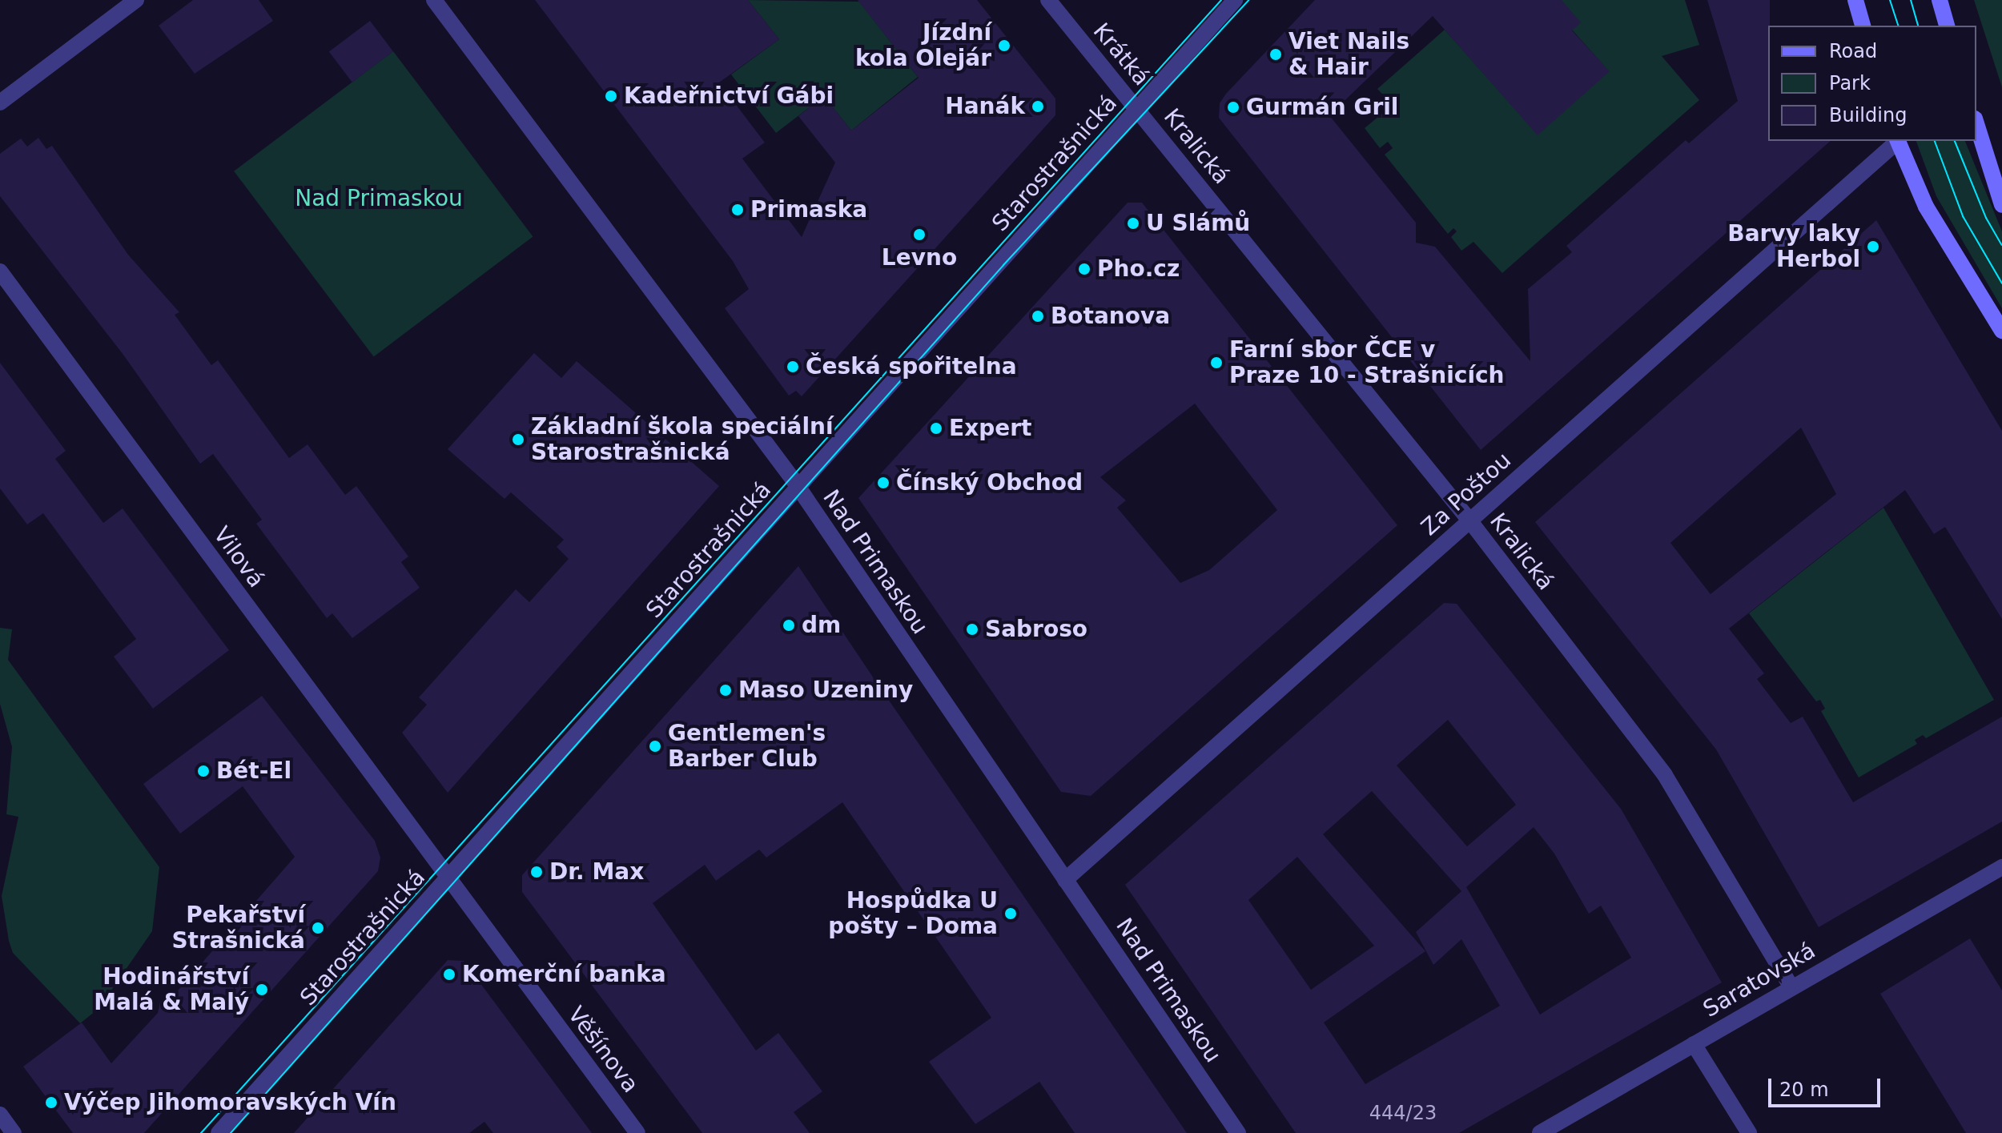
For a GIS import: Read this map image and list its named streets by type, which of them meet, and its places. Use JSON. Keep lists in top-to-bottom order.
{
  "streets": {
    "street": [
      "Krátká",
      "Kralická",
      "Starostrašnická",
      "Za Poštou",
      "Vilová",
      "Nad Primaskou",
      "Saratovská",
      "Věšínova"
    ]
  },
  "crossings": [
    ["Krátká", "Kralická"],
    ["Krátká", "Starostrašnická"],
    ["Kralická", "Starostrašnická"],
    ["Kralická", "Za Poštou"],
    ["Kralická", "Saratovská"],
    ["Starostrašnická", "Vilová"],
    ["Starostrašnická", "Nad Primaskou"],
    ["Starostrašnická", "Věšínova"],
    ["Za Poštou", "Nad Primaskou"],
    ["Vilová", "Věšínova"]
  ],
  "parks": ["Nad Primaskou"],
  "places": [
    "Jízdní kola Olejár",
    "Viet Nails & Hair",
    "Kadeřnictví Gábi",
    "Hanák",
    "Gurmán Gril",
    "Primaska",
    "U Slámů",
    "Levno",
    "Barvy laky Herbol",
    "Pho.cz",
    "Botanova",
    "Farní sbor ČCE v Praze 10 - Strašnicích",
    "Česká spořitelna",
    "Expert",
    "Základní škola speciální Starostrašnická",
    "Čínský Obchod",
    "dm",
    "Sabroso",
    "Maso Uzeniny",
    "Gentlemen's Barber Club",
    "Bét-El",
    "Dr. Max",
    "Hospůdka U pošty – Doma",
    "Pekařství Strašnická",
    "Komerční banka",
    "Hodinářství Malá & Malý",
    "Výčep Jihomoravských Vín"
  ],
  "house_numbers": ["444/23"],
  "legend": ["Road", "Park", "Building"],
  "scale_bar": "20 m"
}
